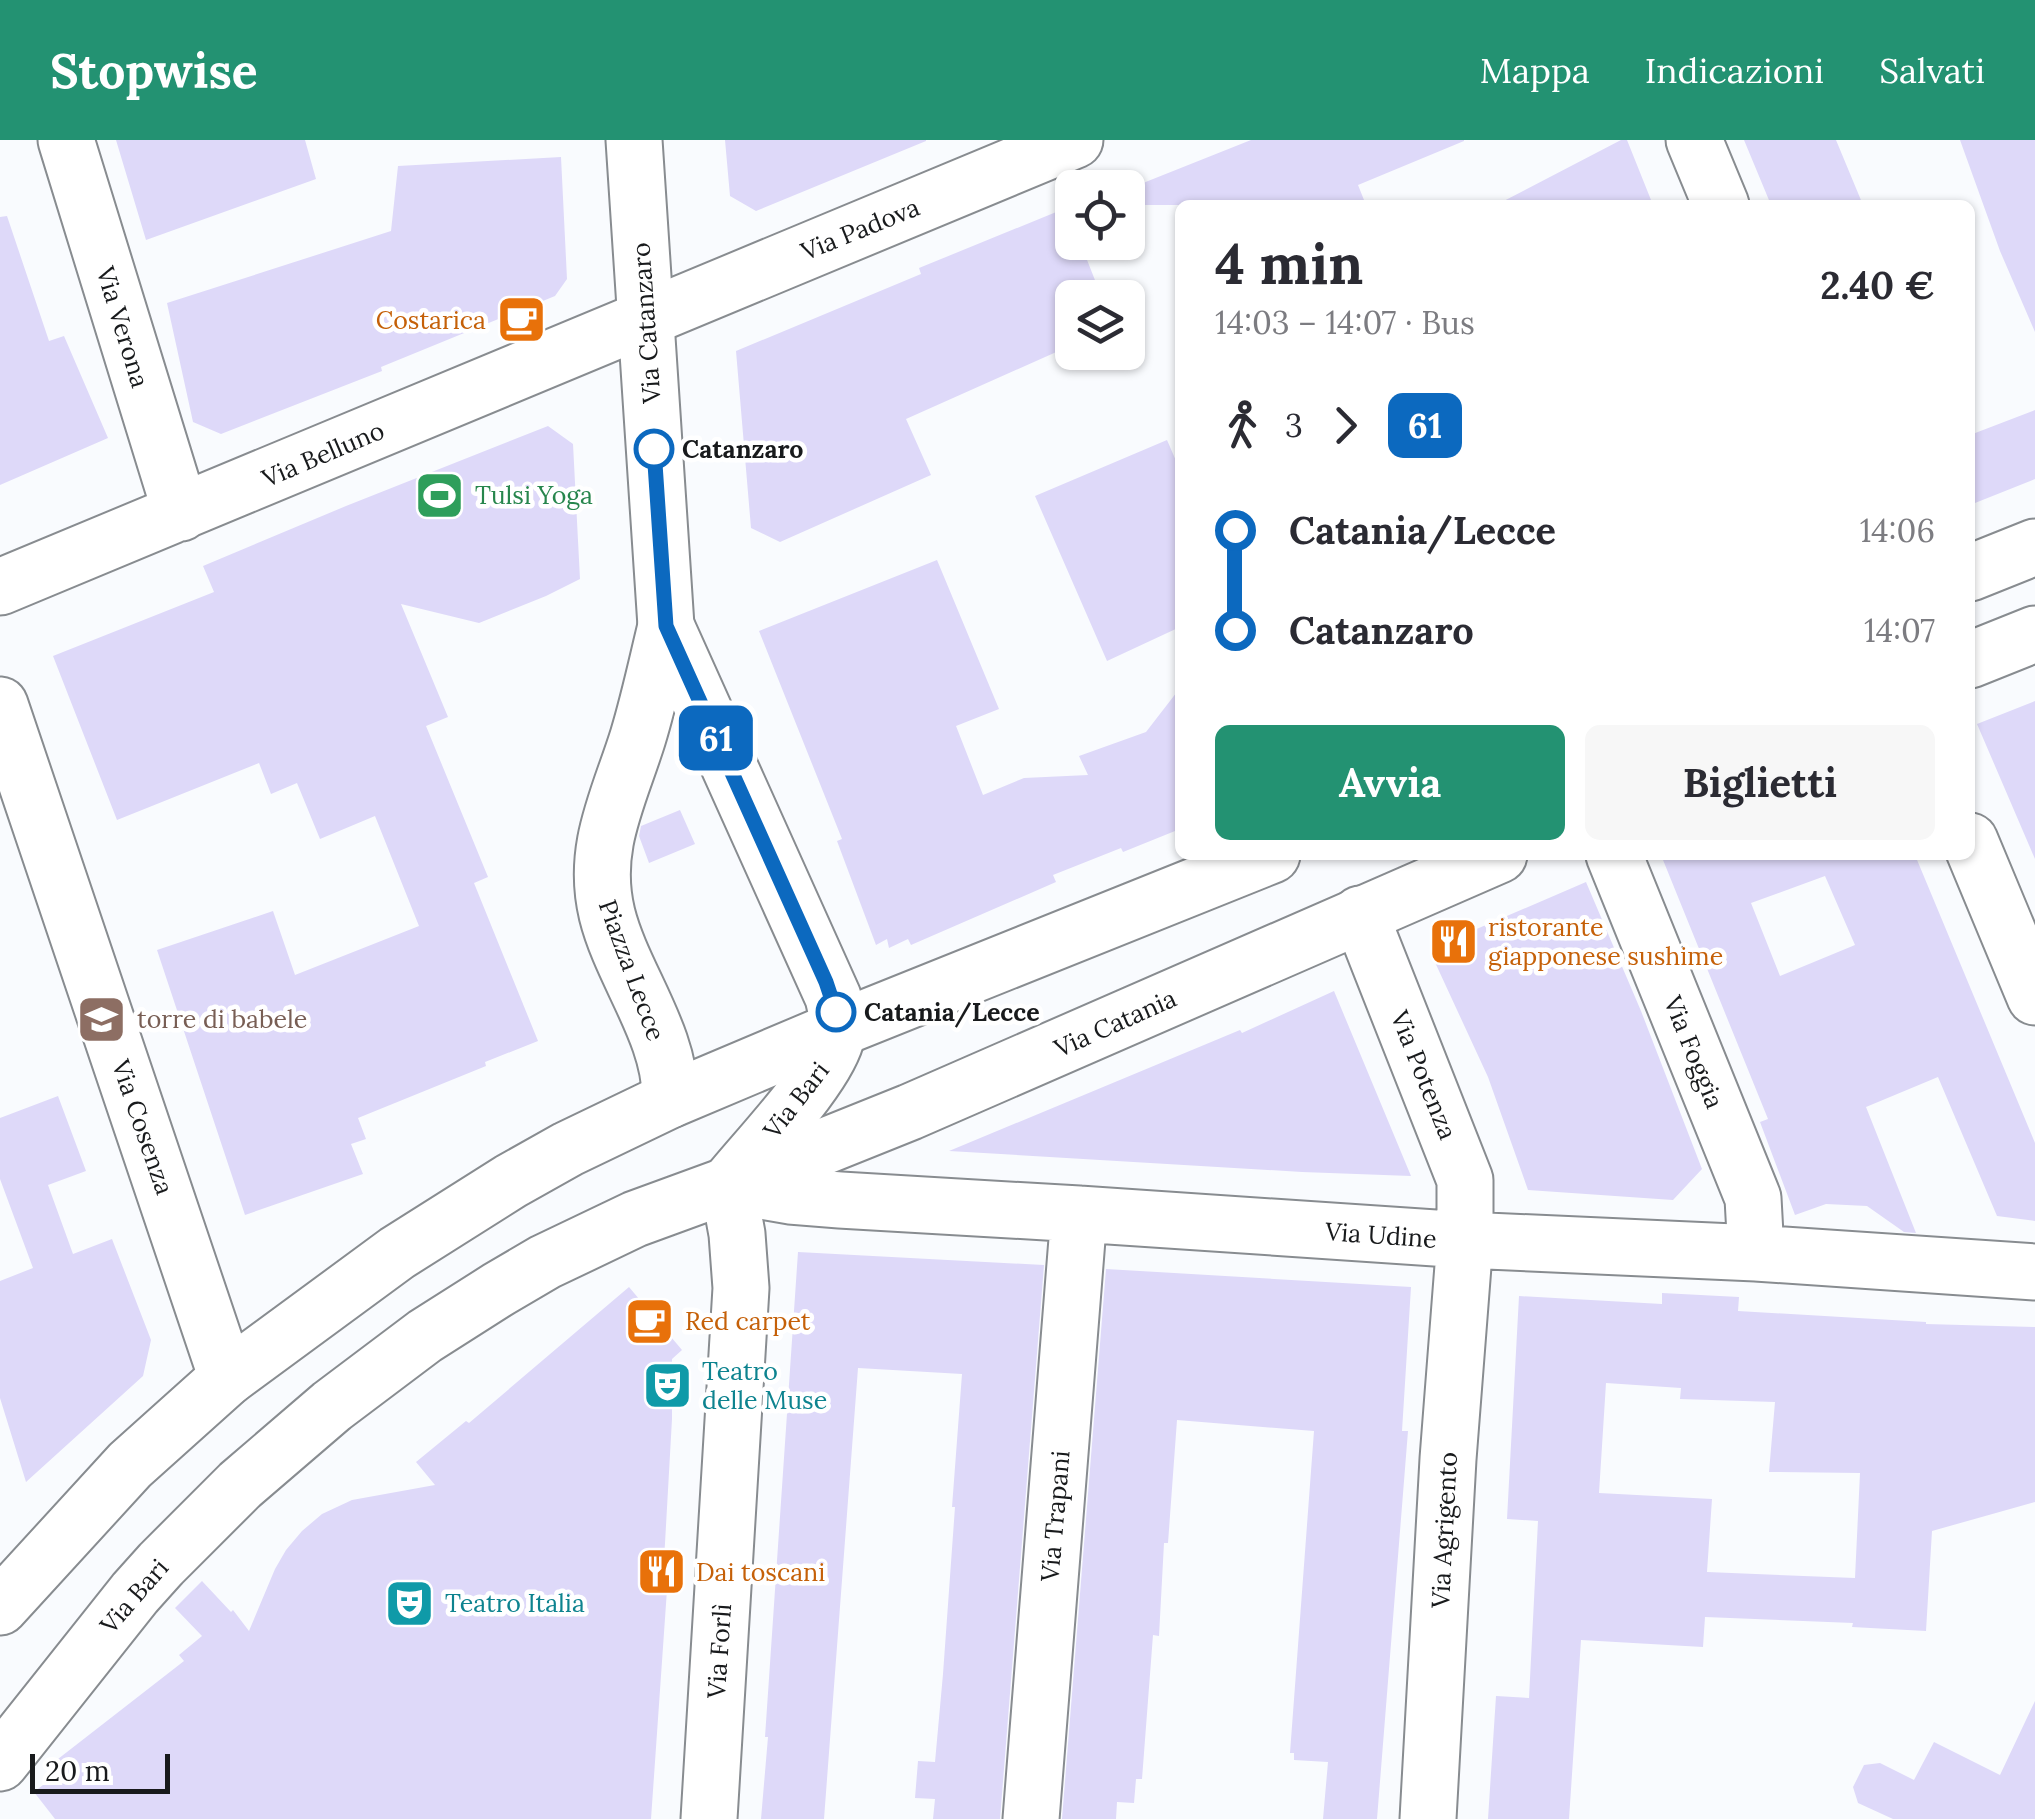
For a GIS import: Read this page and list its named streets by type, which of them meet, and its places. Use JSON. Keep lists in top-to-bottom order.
{
  "streets": {
    "street": [
      "Via Padova",
      "Via Catanzaro",
      "Via Verona",
      "Via Belluno",
      "Piazza Lecce",
      "Via Catania",
      "Via Foggia",
      "Via Potenza",
      "Via Bari",
      "Via Cosenza",
      "Via Udine",
      "Via Trapani",
      "Via Agrigento",
      "Via Forlì"
    ]
  },
  "crossings": [
    ["Via Padova", "Via Catanzaro"],
    ["Via Padova", "Via Belluno"],
    ["Via Catanzaro", "Via Belluno"],
    ["Via Catanzaro", "Piazza Lecce"],
    ["Via Verona", "Via Belluno"],
    ["Piazza Lecce", "Via Bari"],
    ["Via Catania", "Via Potenza"],
    ["Via Catania", "Via Bari"],
    ["Via Catania", "Via Udine"],
    ["Via Catania", "Via Forlì"],
    ["Via Foggia", "Via Udine"],
    ["Via Potenza", "Via Udine"],
    ["Via Potenza", "Via Agrigento"],
    ["Via Bari", "Via Cosenza"],
    ["Via Bari", "Via Udine"],
    ["Via Bari", "Via Forlì"],
    ["Via Udine", "Via Trapani"],
    ["Via Udine", "Via Agrigento"],
    ["Via Udine", "Via Forlì"]
  ],
  "places": {
    "cafe": ["Costarica", "Red carpet"],
    "other": ["Catanzaro", "Catania/Lecce"],
    "sports": ["Tulsi Yoga"],
    "restaurant": ["ristorante giapponese sushime", "Dai toscani"],
    "school or university": ["torre di babele"],
    "theatre": ["Teatro delle Muse", "Teatro Italia"]
  },
  "lines": ["bus line 61"],
  "scale_bar": "20 m",
  "page": {
    "header": "Stopwise",
    "nav": ["Mappa", "Indicazioni", "Salvati"],
    "on_map": "61",
    "heading": ["4 min", "14:03 – 14:07 · Bus", "2.40 €"],
    "legs": ["3", "61"],
    "list": [
      {
        "name": "Catania/Lecce",
        "value": "14:06"
      },
      {
        "name": "Catanzaro",
        "value": "14:07"
      }
    ],
    "buttons": ["Avvia", "Biglietti"],
    "scale": "20 m"
  }
}
